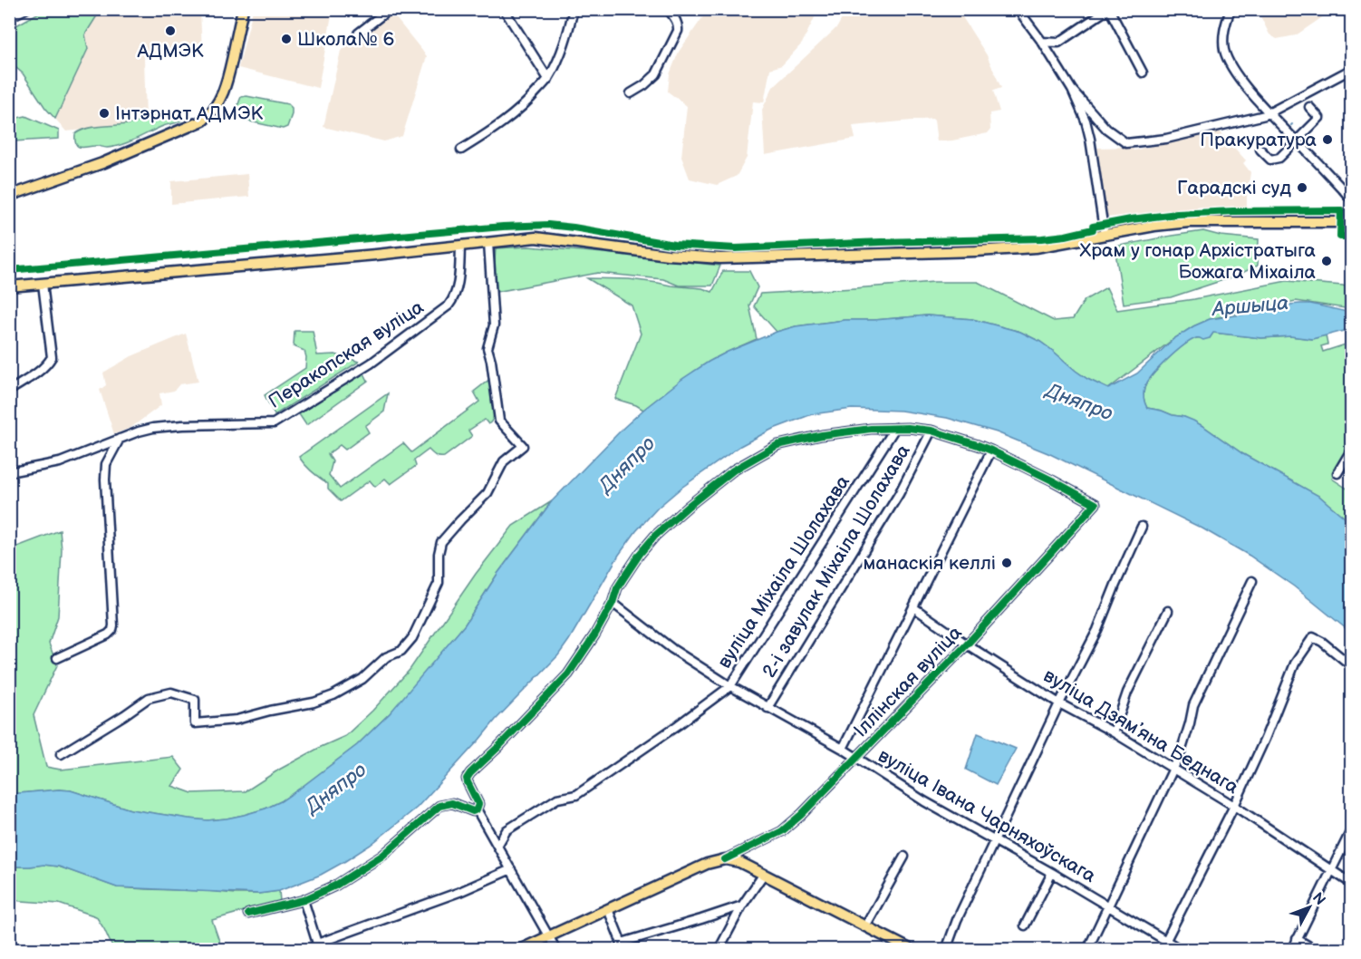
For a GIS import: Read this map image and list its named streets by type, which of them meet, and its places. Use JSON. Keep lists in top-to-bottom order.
{
  "streets": {
    "street": [
      "Перакопская вуліца",
      "2-і завулак Міхаіла Шолахава",
      "вуліца Міхаіла Шолахава",
      "Іллінская вуліца",
      "вуліца Дзямʼяна Беднага",
      "вуліца Івана Чарняхоўскага"
    ]
  },
  "crossings": [
    ["2-і завулак Міхаіла Шолахава", "вуліца Івана Чарняхоўскага"],
    ["вуліца Міхаіла Шолахава", "вуліца Івана Чарняхоўскага"],
    ["Іллінская вуліца", "вуліца Дзямʼяна Беднага"],
    ["Іллінская вуліца", "вуліца Івана Чарняхоўскага"]
  ],
  "water": ["Аршыца", "Дняпро"],
  "places": [
    "АДМЭК",
    "Школа№ 6",
    "Інтэрнат АДМЭК",
    "Пракуратура",
    "Гарадскі суд",
    "Храм у гонар Архістратыга Божага Міхаіла",
    "манаскія келлі"
  ],
  "north": "top right"
}
